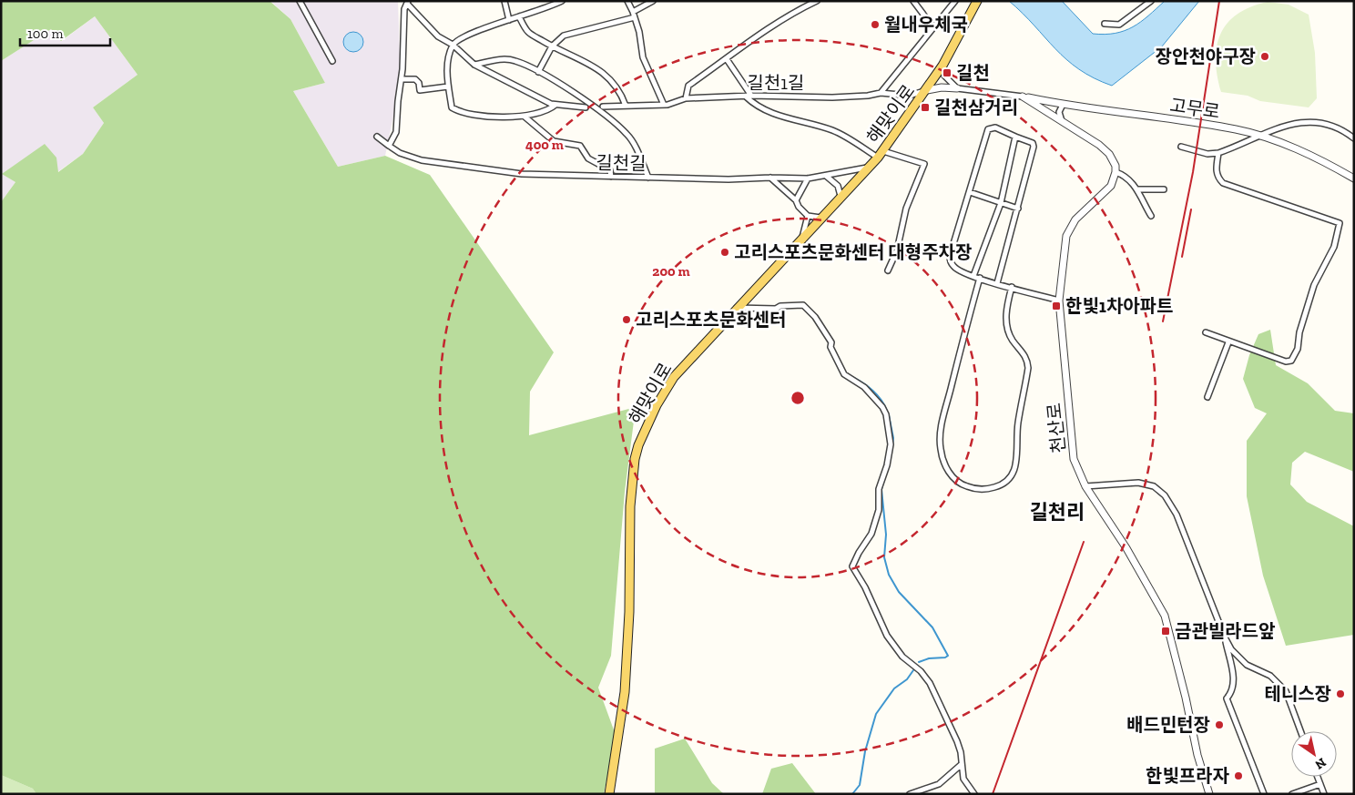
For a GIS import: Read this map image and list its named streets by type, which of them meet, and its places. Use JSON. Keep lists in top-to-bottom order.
{
  "streets": {
    "main road": ["해맞이로"],
    "street": [
      "길천1길",
      "고무로",
      "길천길",
      "천산로"
    ]
  },
  "crossings": [
    ["길천1길", "해맞이로"],
    ["해맞이로", "길천길"]
  ],
  "districts": ["길천리"],
  "places": {
    "other": [
      "월내우체국",
      "장안천야구장",
      "고리스포츠문화센터 대형주차장",
      "고리스포츠문화센터",
      "테니스장",
      "배드민턴장",
      "한빛프라자"
    ],
    "transit": [
      "길천",
      "길천삼거리",
      "한빛1차아파트",
      "금관빌라드앞"
    ]
  },
  "scale_bar": "100 m",
  "north": "bottom right",
  "rings": ["400 m", "200 m"]
}
